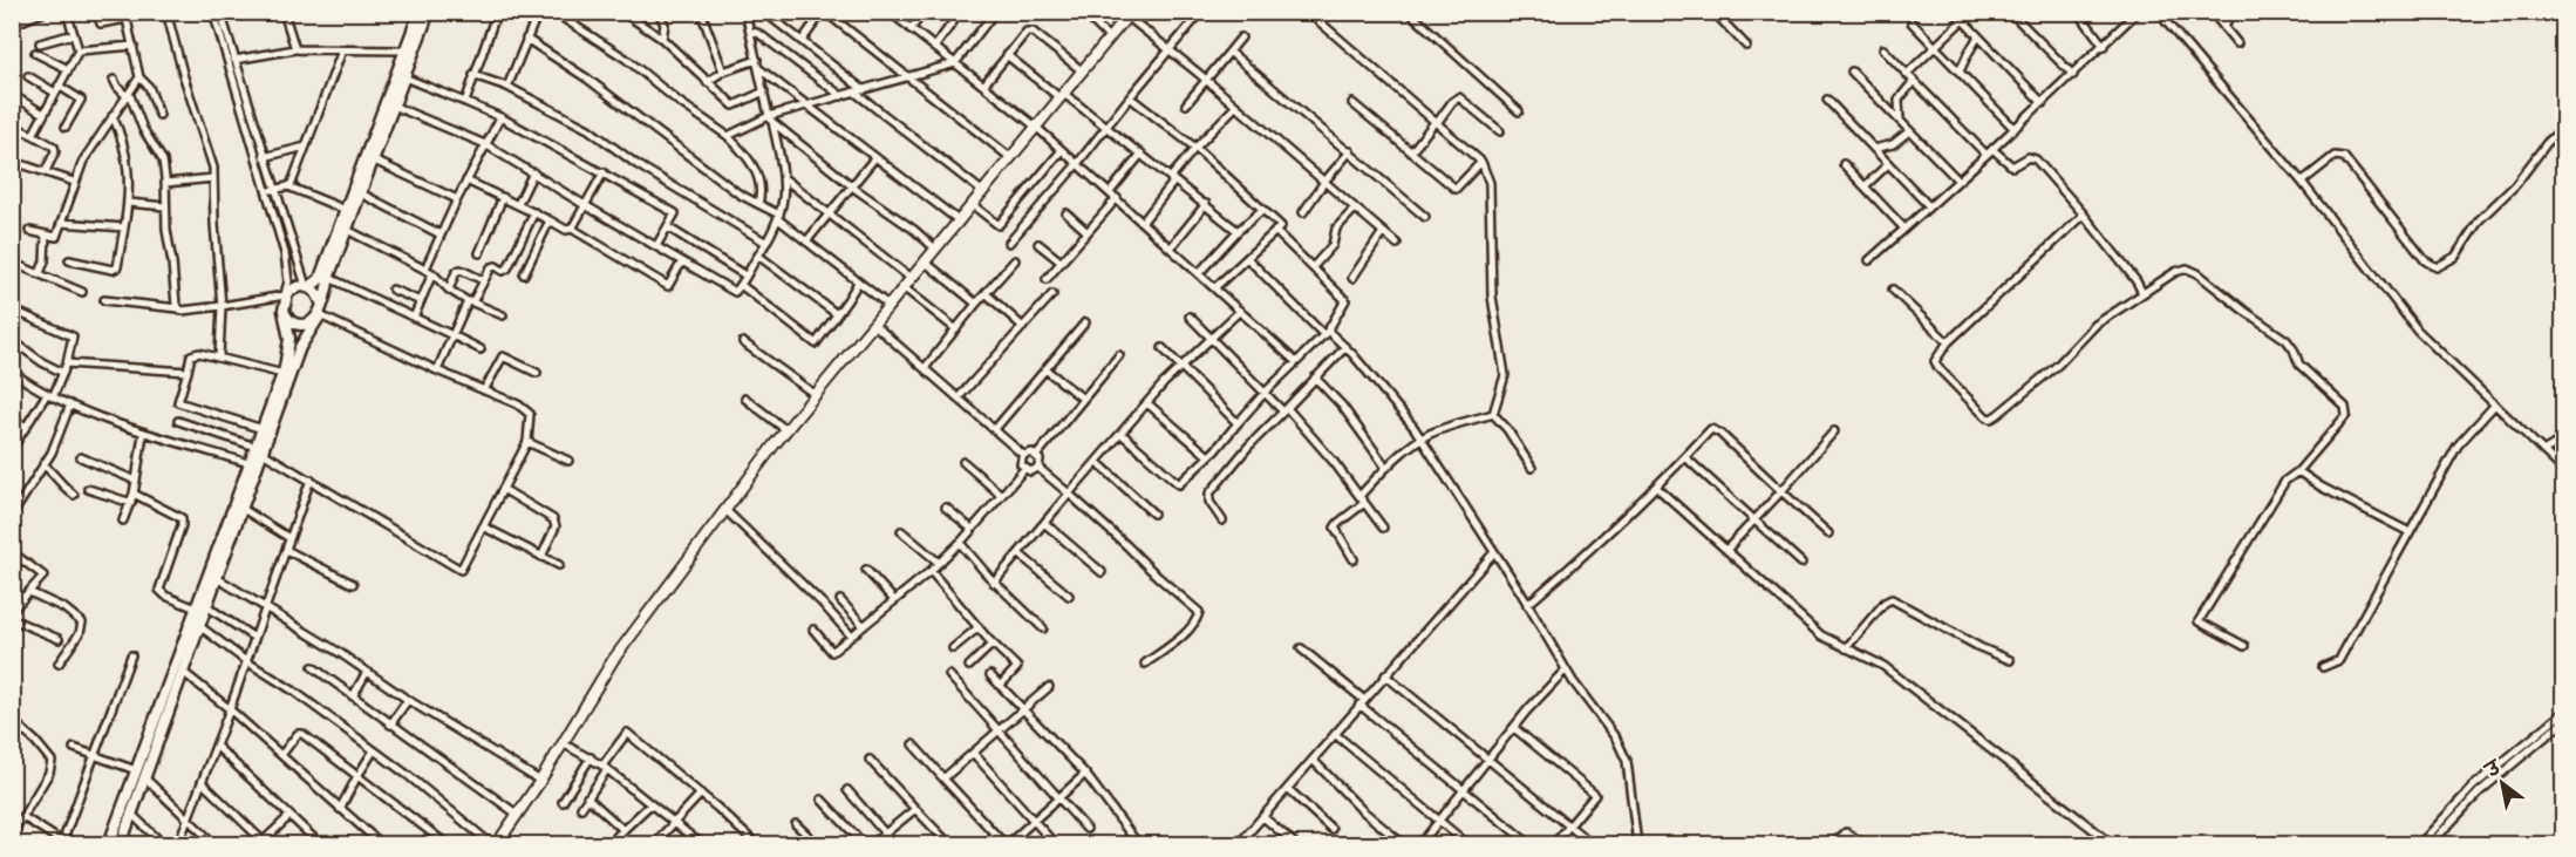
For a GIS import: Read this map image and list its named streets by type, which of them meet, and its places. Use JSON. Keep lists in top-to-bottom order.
{
  "north": "top left"
}
